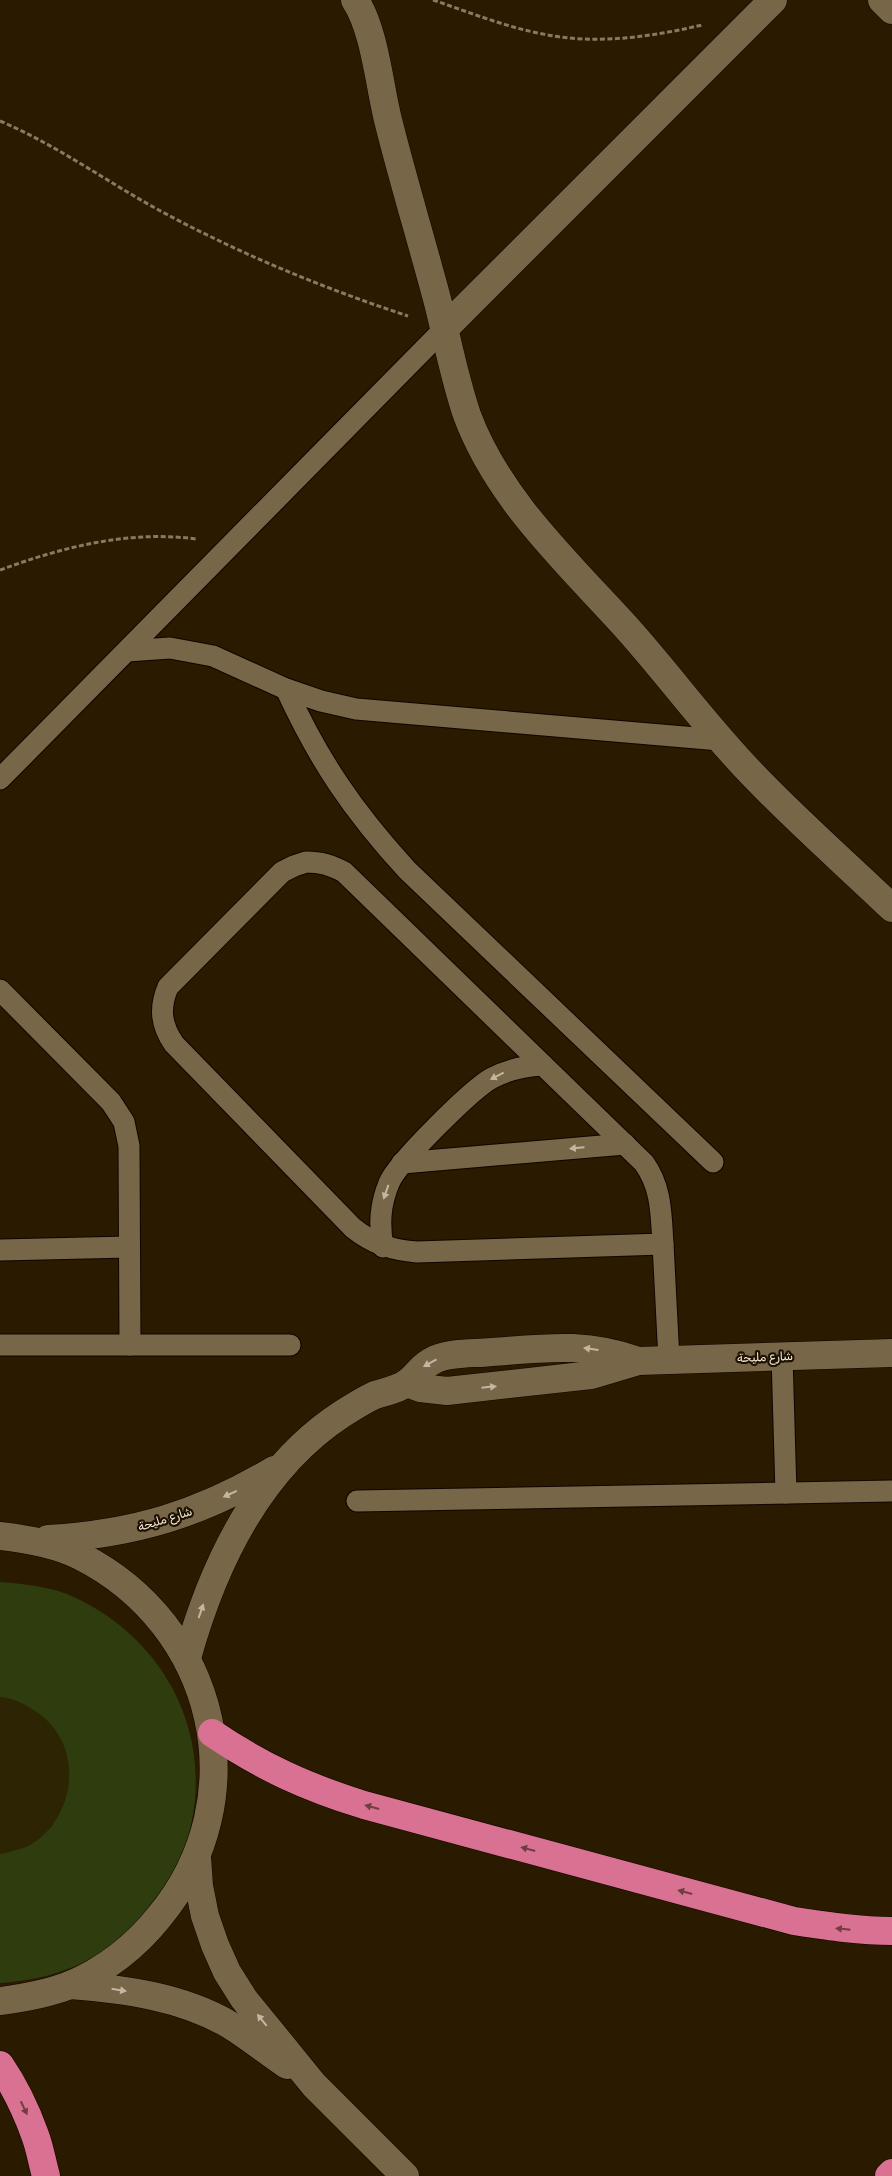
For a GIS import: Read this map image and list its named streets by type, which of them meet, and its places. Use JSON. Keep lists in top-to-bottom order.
{
  "streets": {
    "street": ["شارع مليحة"]
  }
}
